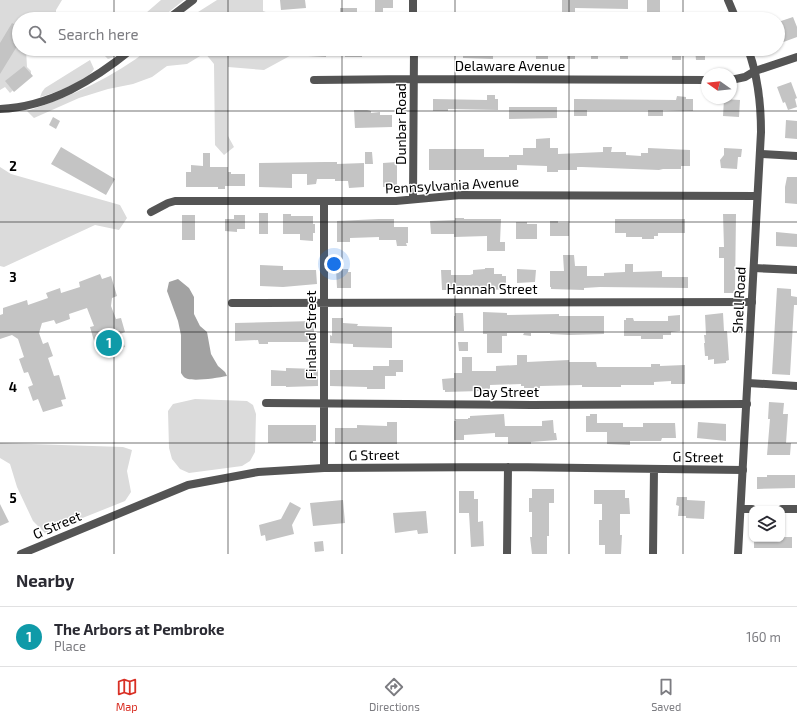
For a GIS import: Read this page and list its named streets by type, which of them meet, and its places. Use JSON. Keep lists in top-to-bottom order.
{
  "streets": {
    "street": [
      "Delaware Avenue",
      "Dunbar Road",
      "Pennsylvania Avenue",
      "Hannah Street",
      "Shell Road",
      "Finland Street",
      "Day Street",
      "G Street"
    ]
  },
  "crossings": [
    ["Delaware Avenue", "Dunbar Road"],
    ["Dunbar Road", "Pennsylvania Avenue"],
    ["Pennsylvania Avenue", "Shell Road"],
    ["Pennsylvania Avenue", "Finland Street"],
    ["Hannah Street", "Shell Road"],
    ["Hannah Street", "Finland Street"],
    ["Shell Road", "Day Street"],
    ["Shell Road", "G Street"],
    ["Finland Street", "Day Street"],
    ["Finland Street", "G Street"]
  ],
  "north": "left",
  "page": {
    "search": "Search here",
    "pins": "1",
    "heading": "Nearby",
    "list": [
      {
        "mark": "1",
        "name": "The Arbors at Pembroke",
        "note": "Place",
        "value": "160 m"
      }
    ],
    "nav": ["Map", "Directions", "Saved"]
  },
  "grid": {
    "rows": [
      "2",
      "3",
      "4",
      "5"
    ]
  }
}
